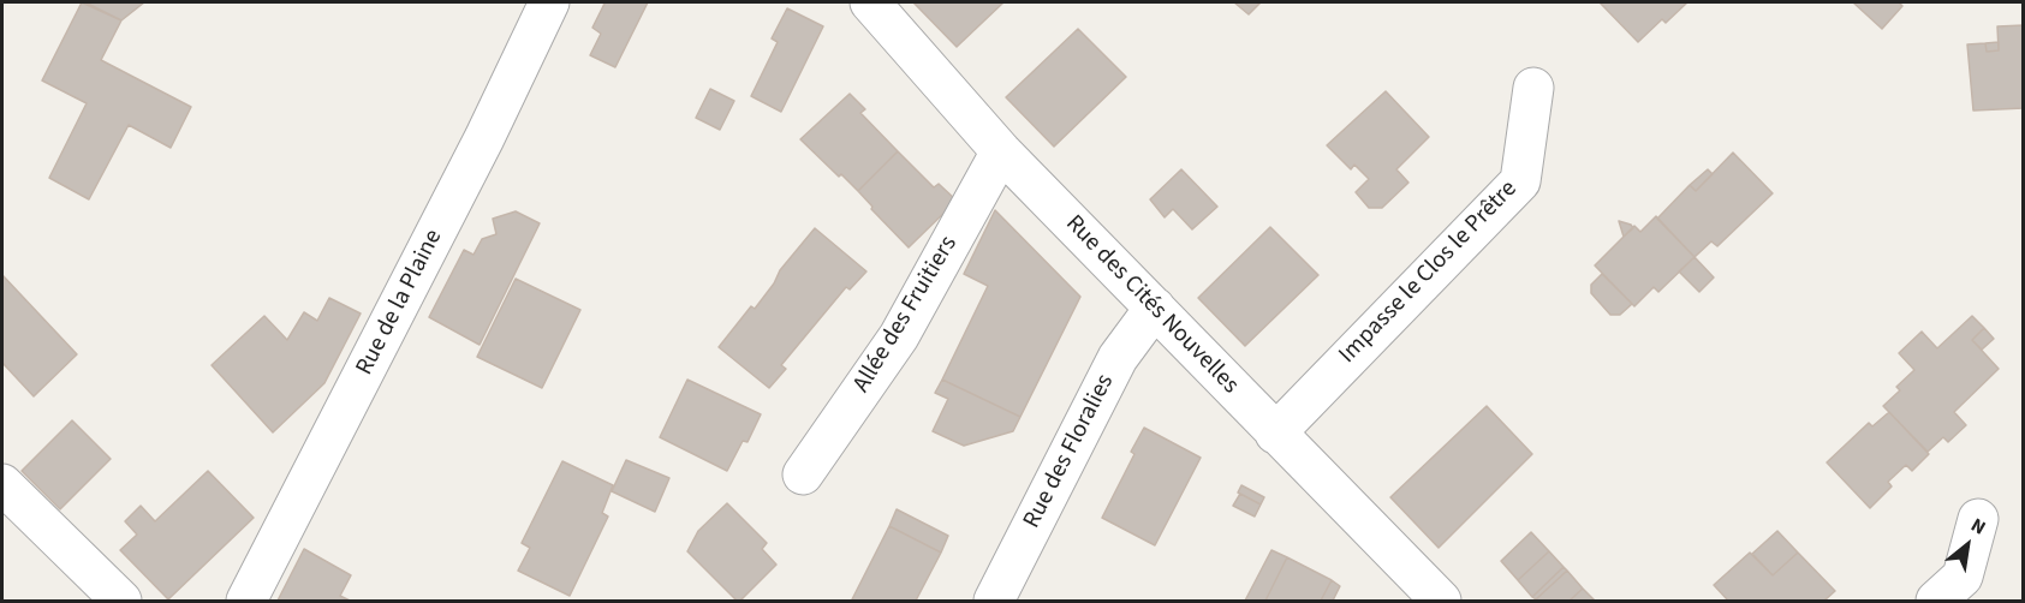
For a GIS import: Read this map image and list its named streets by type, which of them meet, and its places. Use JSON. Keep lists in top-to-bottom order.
{
  "streets": {
    "street": [
      "Impasse le Clos le Prêtre",
      "Rue de la Plaine",
      "Rue des Cités Nouvelles",
      "Allée des Fruitiers",
      "Rue des Floralies"
    ]
  },
  "crossings": [
    ["Impasse le Clos le Prêtre", "Rue des Cités Nouvelles"],
    ["Rue des Cités Nouvelles", "Allée des Fruitiers"],
    ["Rue des Cités Nouvelles", "Rue des Floralies"]
  ],
  "north": "top right"
}
